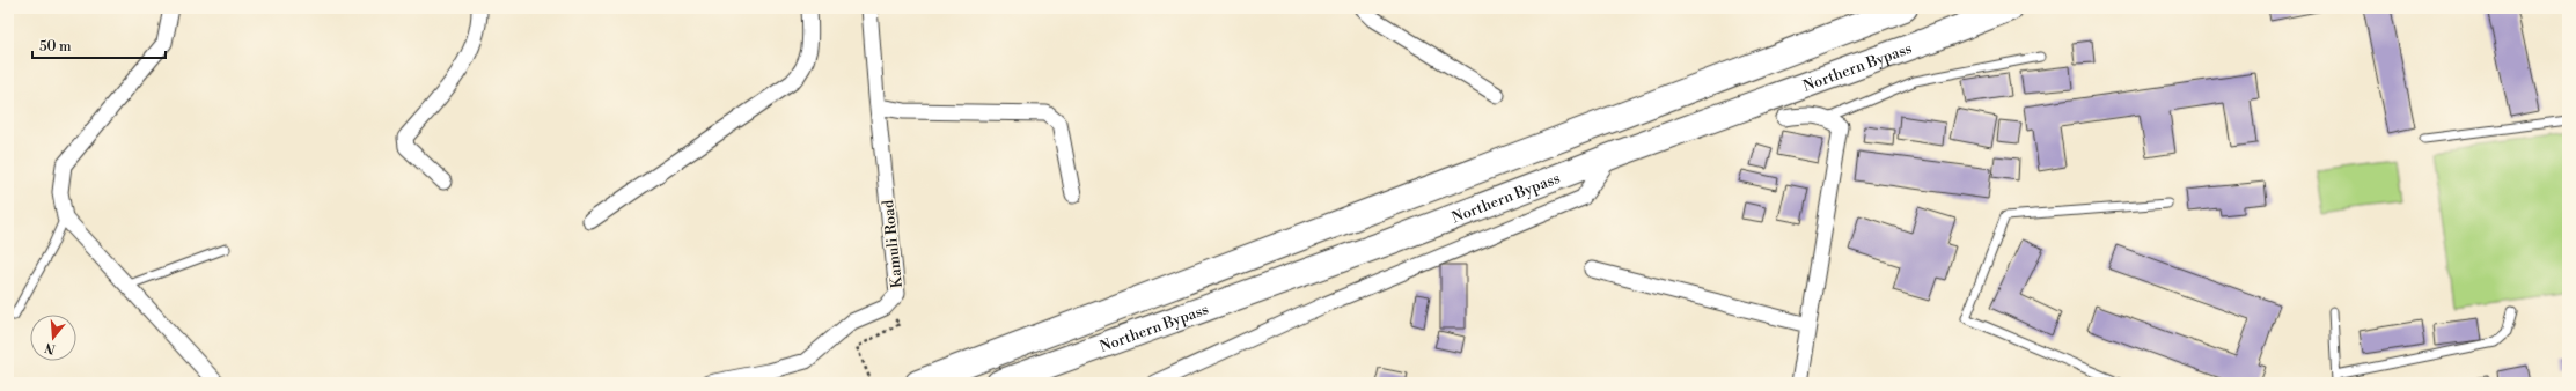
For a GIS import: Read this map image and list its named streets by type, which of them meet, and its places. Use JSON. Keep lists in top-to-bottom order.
{
  "streets": {
    "highway": ["Northern Bypass"],
    "street": ["Kamuli Road"]
  },
  "scale_bar": "50 m",
  "north": "bottom"
}
